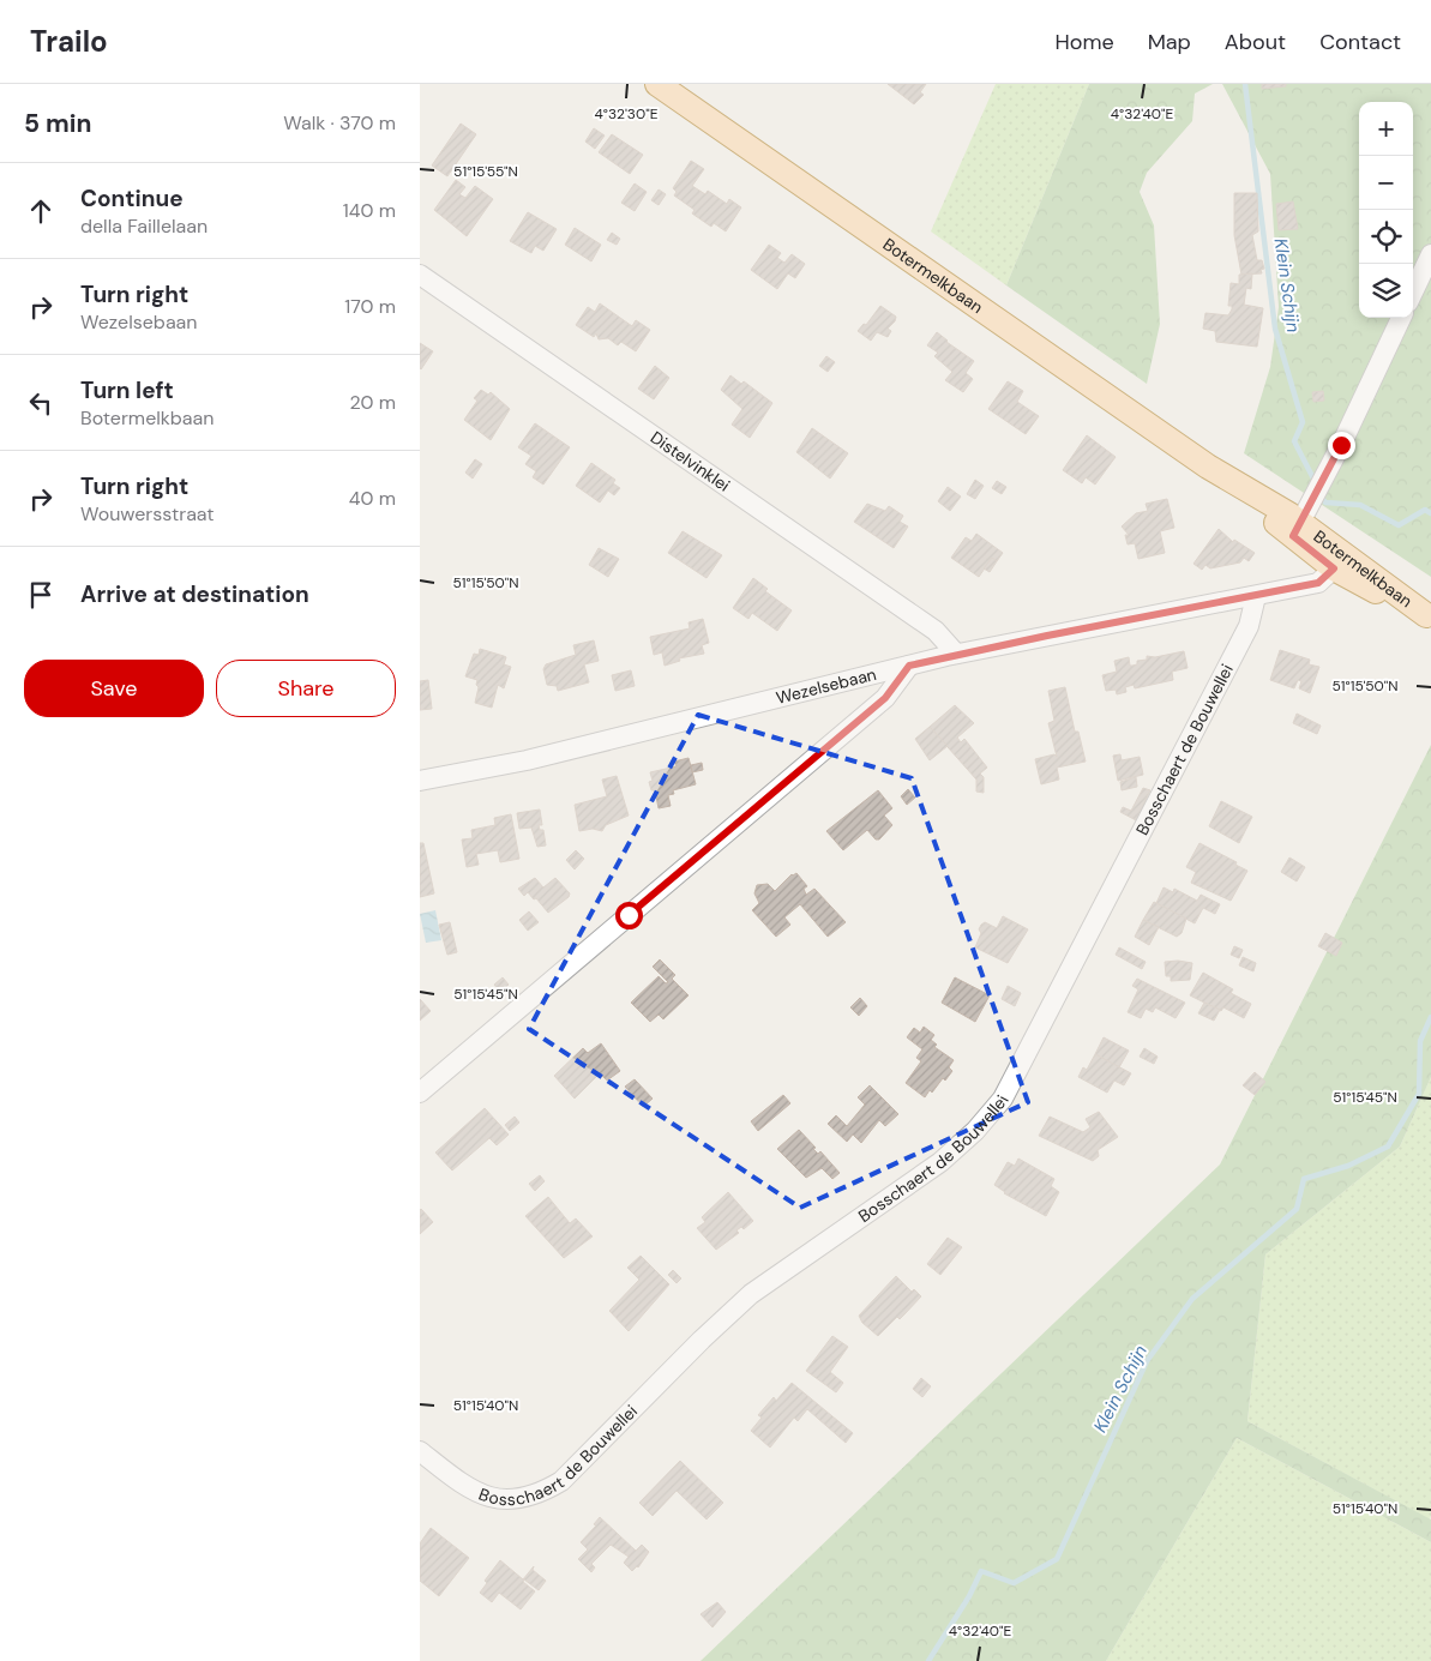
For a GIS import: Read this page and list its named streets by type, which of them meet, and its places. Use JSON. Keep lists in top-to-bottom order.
{
  "streets": {
    "main road": ["Botermelkbaan"],
    "street": ["Distelvinklei", "Wezelsebaan", "Bosschaert de Bouwellei"]
  },
  "crossings": [
    ["Botermelkbaan", "Wezelsebaan"],
    ["Distelvinklei", "Wezelsebaan"],
    ["Wezelsebaan", "Bosschaert de Bouwellei"]
  ],
  "water": ["Klein Schijn"],
  "page": {
    "header": "Trailo",
    "nav": [
      "Home",
      "Map",
      "About",
      "Contact"
    ],
    "heading": ["5 min", "Walk · 370 m"],
    "map_buttons": ["+", "−"],
    "list": [
      ["Continue", "della Faillelaan", "140 m"],
      ["Turn right", "Wezelsebaan", "170 m"],
      ["Turn left", "Botermelkbaan", "20 m"],
      ["Turn right", "Wouwersstraat", "40 m"],
      "Arrive at destination"
    ],
    "buttons": ["Save", "Share"]
  },
  "coordinates": [
    "4°32'30\"E",
    "4°32'40\"E",
    "51°15'55\"N",
    "51°15'50\"N",
    "51°15'45\"N",
    "51°15'40\"N"
  ]
}
